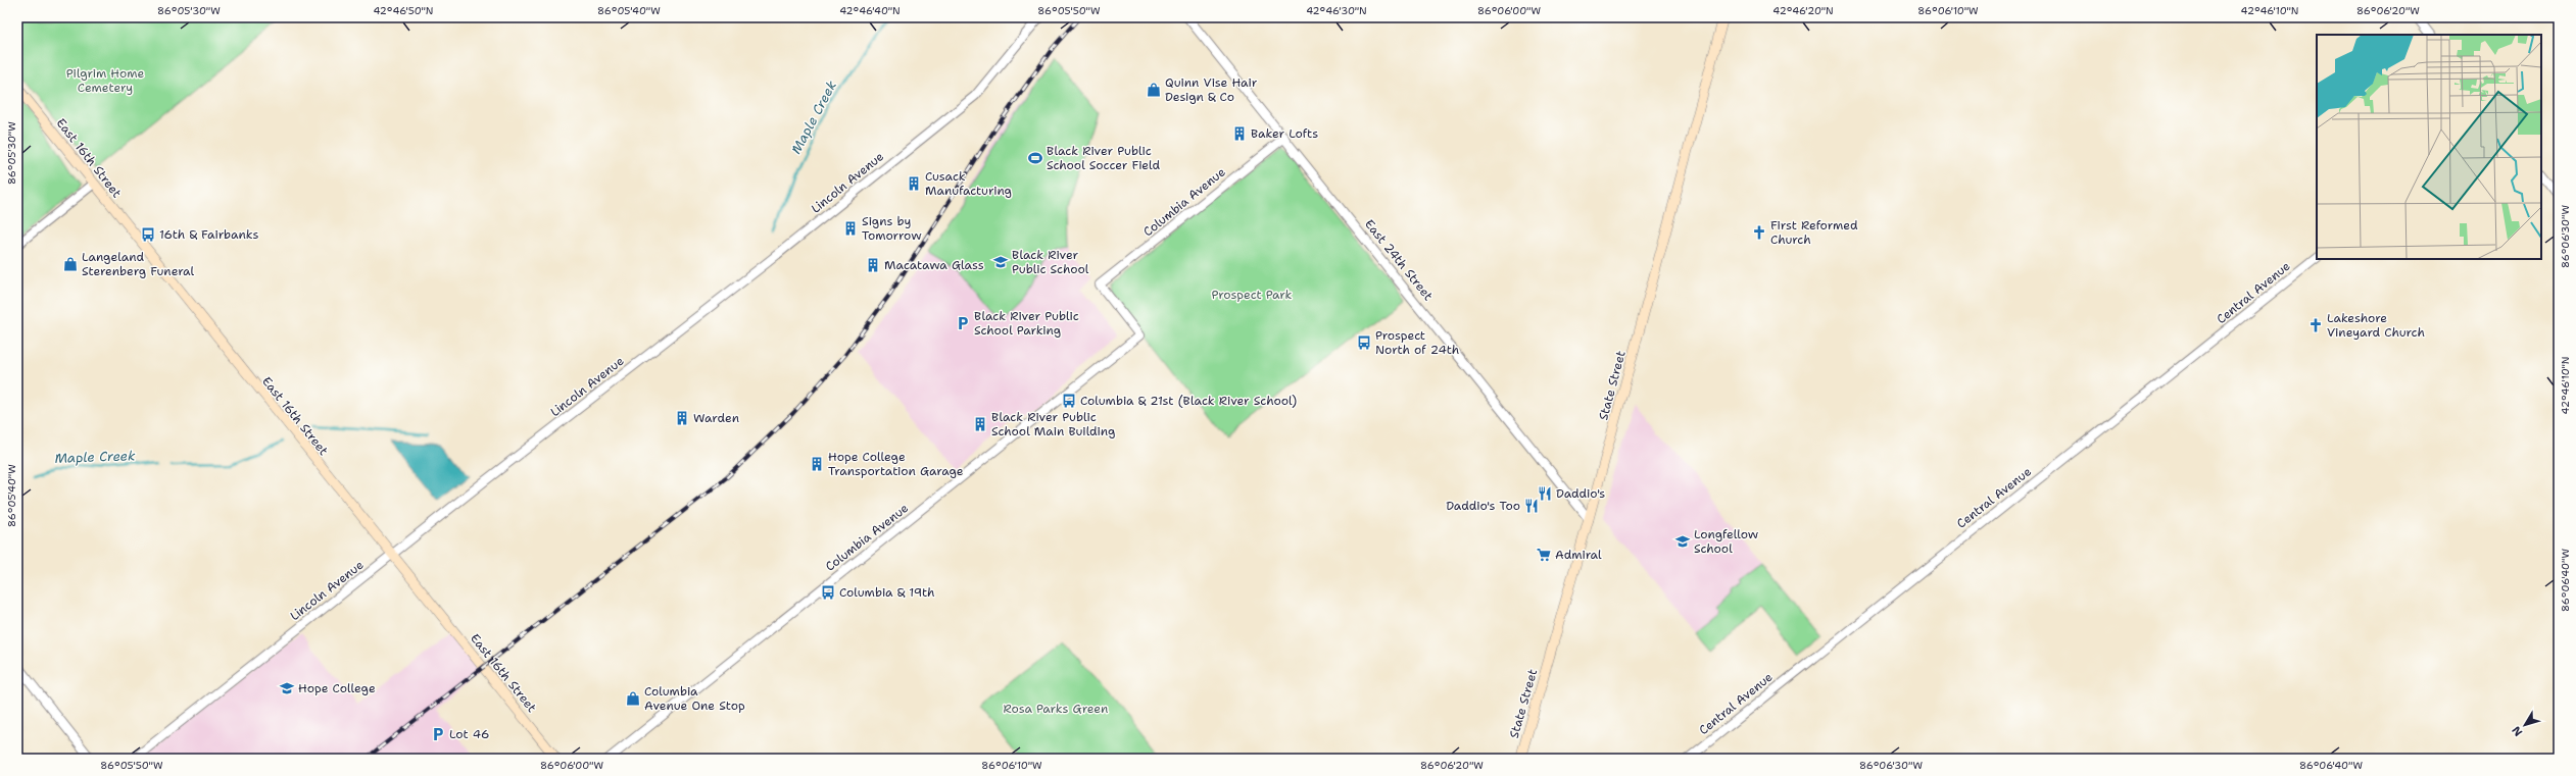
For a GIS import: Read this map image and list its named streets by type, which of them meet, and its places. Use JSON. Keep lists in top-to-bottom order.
{
  "streets": {
    "main road": ["East 16th Street", "State Street"],
    "street": [
      "Lincoln Avenue",
      "Columbia Avenue",
      "East 24th Street",
      "Central Avenue"
    ]
  },
  "crossings": [
    ["East 16th Street", "Lincoln Avenue"],
    ["Columbia Avenue", "East 24th Street"],
    ["East 24th Street", "State Street"]
  ],
  "water": ["Maple Creek"],
  "parks": ["Pilgrim Home Cemetery", "Prospect Park", "Rosa Parks Green"],
  "places": {
    "shop": ["Quinn Vise Hair Design & Co", "Langeland Sterenberg Funeral", "Columbia Avenue One Stop"],
    "building": [
      "Baker Lofts",
      "Cusack Manufacturing",
      "Signs by Tomorrow",
      "Macatawa Glass",
      "Warden",
      "Black River Public School Main Building",
      "Hope College Transportation Garage"
    ],
    "sports": ["Black River Public School Soccer Field"],
    "church": ["First Reformed Church", "Lakeshore Vineyard Church"],
    "bus stop": [
      "16th & Fairbanks",
      "Prospect North of 24th",
      "Columbia & 21st (Black River School)",
      "Columbia & 19th"
    ],
    "school or university": ["Black River Public School", "Longfellow School", "Hope College"],
    "parking": ["Black River Public School Parking", "Lot 46"],
    "restaurant": ["Daddio's", "Daddio's Too"],
    "supermarket": ["Admiral"]
  },
  "north": "bottom left",
  "coordinates": [
    "86°05'30\"W",
    "42°46'50\"N",
    "86°05'40\"W",
    "42°46'40\"N",
    "86°05'50\"W",
    "42°46'30\"N",
    "86°06'00\"W",
    "42°46'20\"N",
    "86°06'10\"W",
    "42°46'10\"N",
    "86°06'20\"W",
    "86°06'30\"W",
    "86°06'40\"W"
  ]
}
